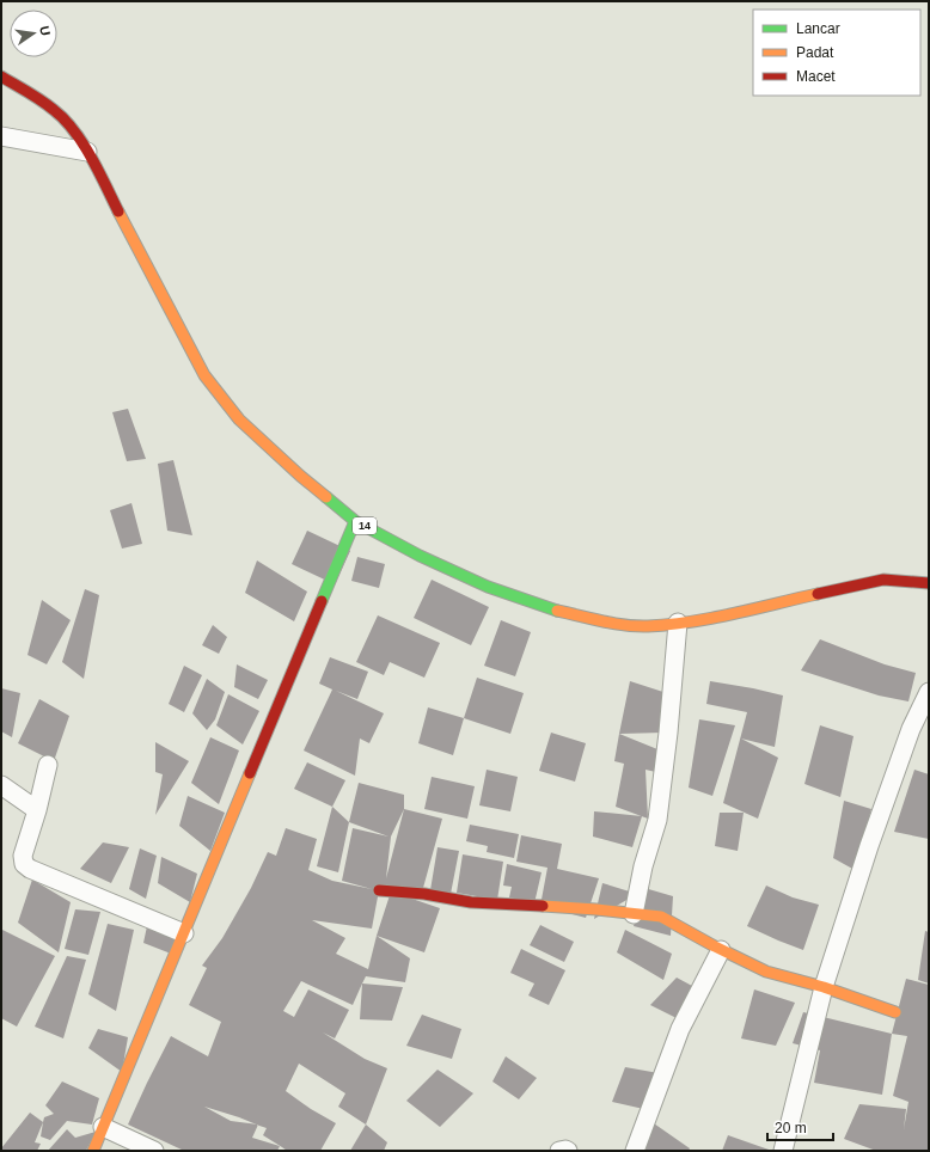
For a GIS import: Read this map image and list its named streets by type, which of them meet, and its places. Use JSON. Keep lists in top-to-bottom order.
{
  "streets": {
    "main road": ["14"]
  },
  "legend": ["Lancar", "Padat", "Macet"],
  "scale_bar": "20 m",
  "north": "right"
}
